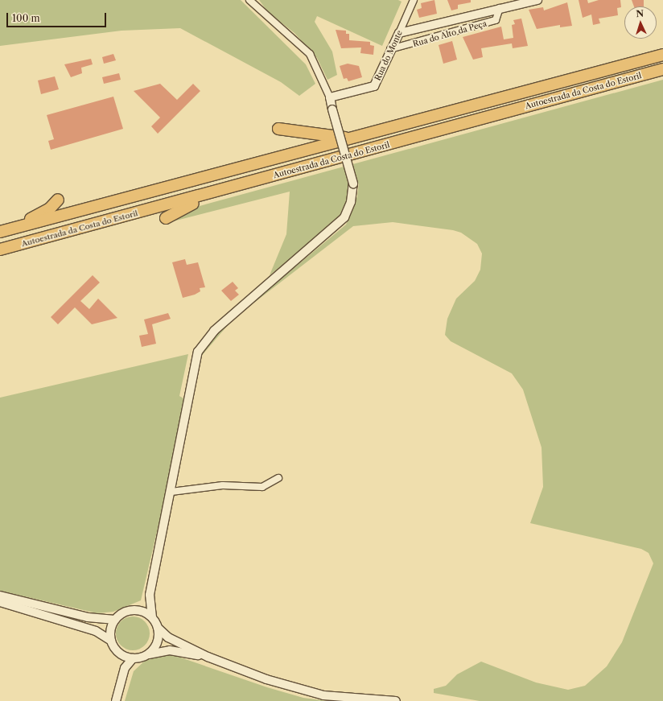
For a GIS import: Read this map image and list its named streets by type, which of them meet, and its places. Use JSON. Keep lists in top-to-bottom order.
{
  "streets": {
    "highway": ["Autoestrada da Costa do Estoril"],
    "street": ["Rua do Alto da Peça", "Rua do Monte"]
  },
  "crossings": [
    ["Rua do Alto da Peça", "Rua do Monte"]
  ],
  "scale_bar": "100 m",
  "north": "top"
}
